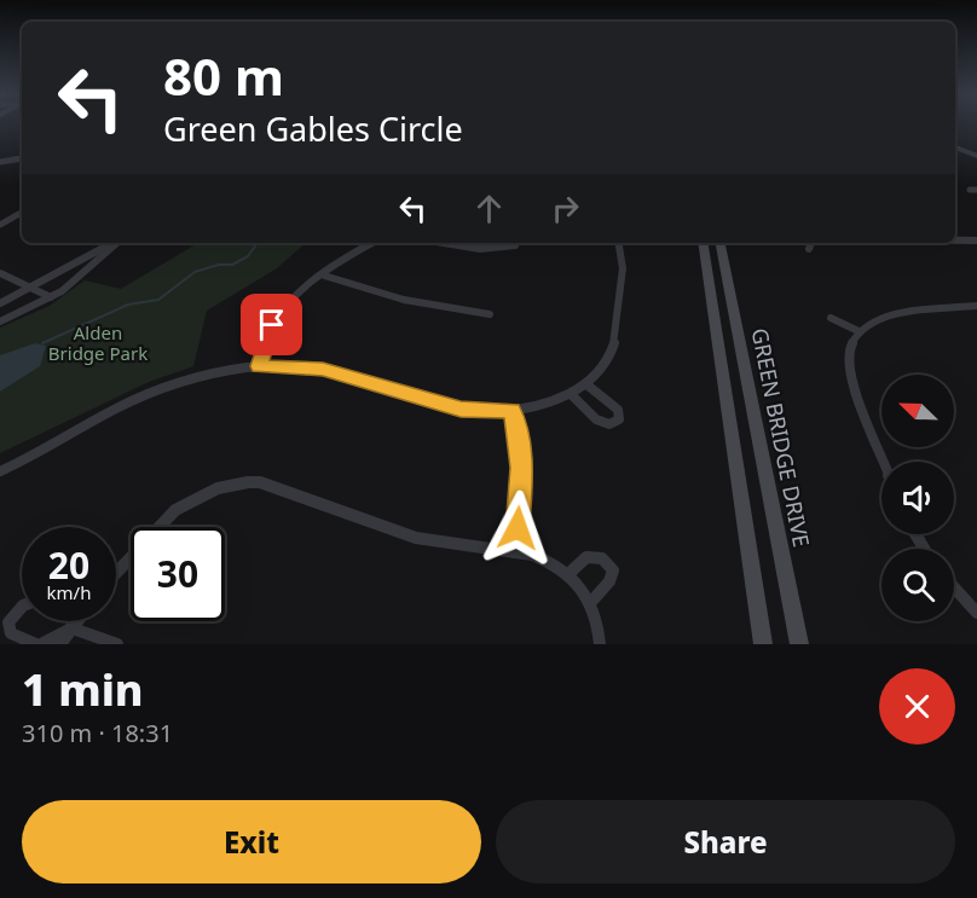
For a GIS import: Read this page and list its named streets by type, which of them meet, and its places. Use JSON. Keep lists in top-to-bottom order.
{
  "streets": {
    "main road": ["GREEN BRIDGE DRIVE"]
  },
  "parks": ["Alden Bridge Park"],
  "north": "top left",
  "page": {
    "turn": ["80 m", "Green Gables Circle"],
    "speed": "20 km/h",
    "limit": "30",
    "heading": ["1 min", "310 m · 18:31"],
    "buttons": ["Exit", "Share"]
  }
}
